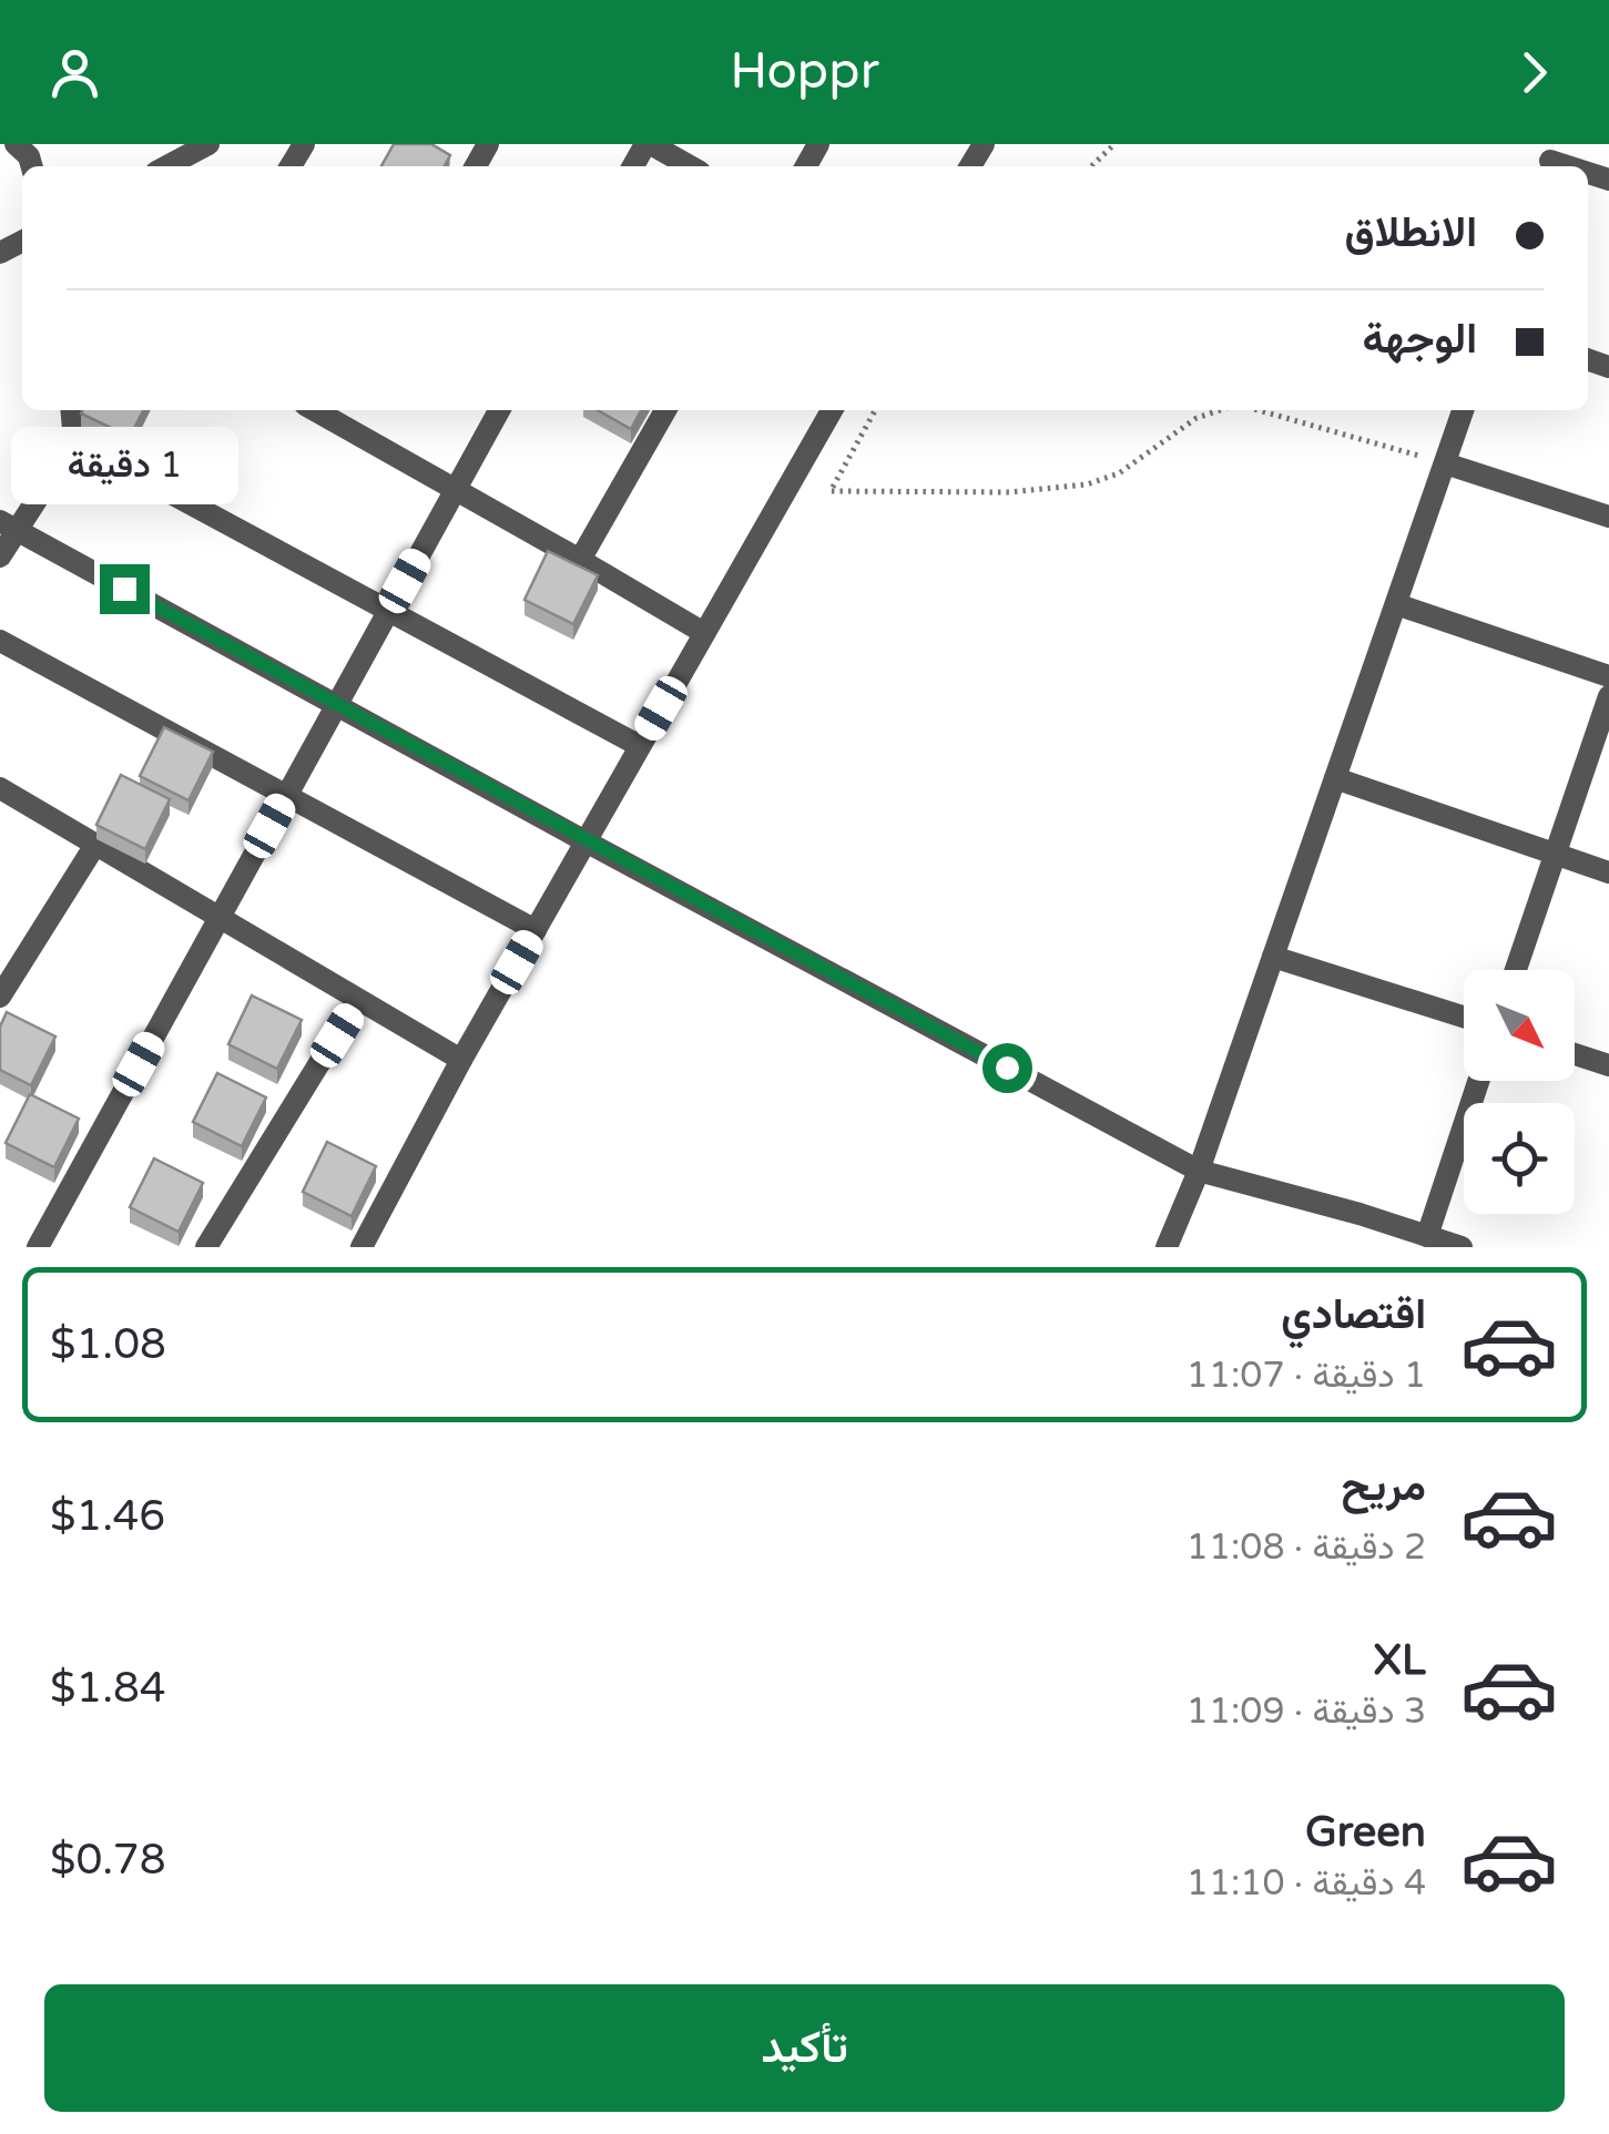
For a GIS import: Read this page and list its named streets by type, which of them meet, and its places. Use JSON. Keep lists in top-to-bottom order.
{
  "north": "bottom right",
  "page": {
    "header": "Hoppr",
    "banner": ["الانطلاق", "الوجهة"],
    "bubble": "1 دقيقة",
    "list": [
      {
        "name": "اقتصادي",
        "note": "1 دقيقة · 11:07",
        "value": "$1.08"
      },
      {
        "name": "مريح",
        "note": "2 دقيقة · 11:08",
        "value": "$1.46"
      },
      {
        "name": "XL",
        "note": "3 دقيقة · 11:09",
        "value": "$1.84"
      },
      {
        "name": "Green",
        "note": "4 دقيقة · 11:10",
        "value": "$0.78"
      }
    ],
    "buttons": "تأكيد"
  }
}
